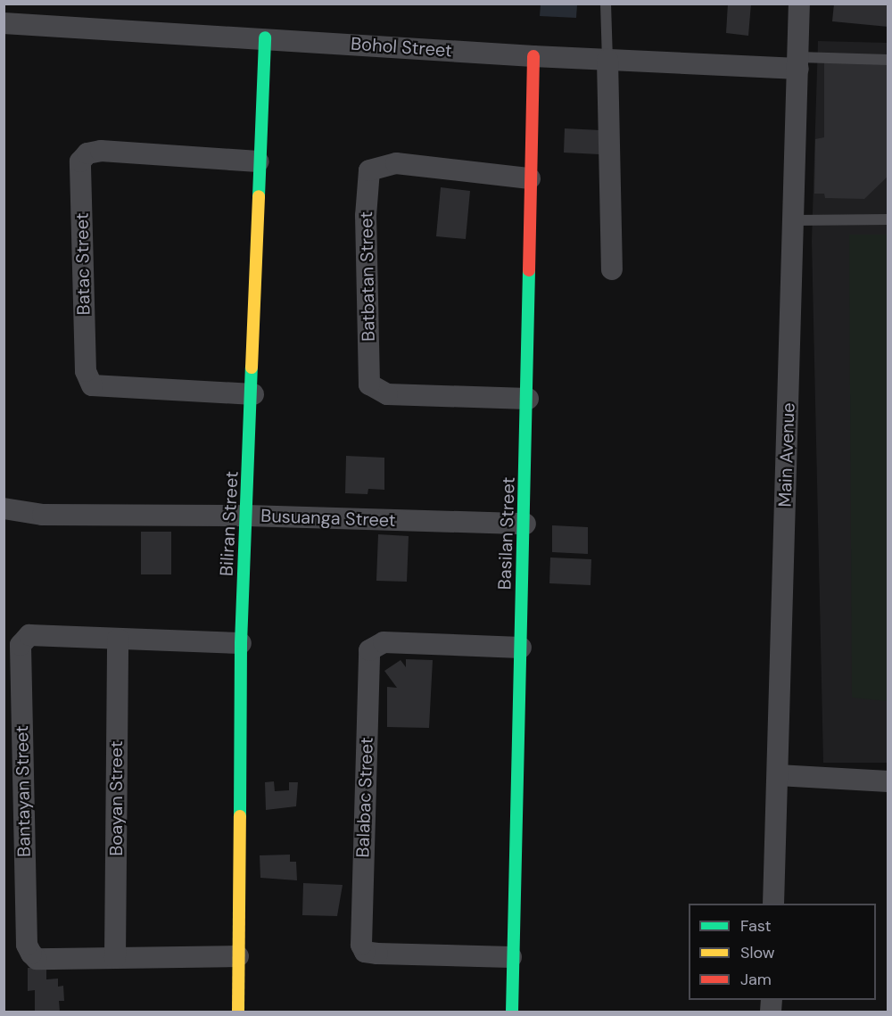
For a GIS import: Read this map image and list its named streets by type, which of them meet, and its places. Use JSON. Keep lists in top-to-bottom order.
{
  "streets": {
    "street": [
      "Bohol Street",
      "Batac Street",
      "Batbatan Street",
      "Main Avenue",
      "Busuanga Street",
      "Biliran Street",
      "Basilan Street",
      "Bantayan Street",
      "Balabac Street",
      "Boayan Street"
    ]
  },
  "crossings": [
    ["Bohol Street", "Main Avenue"],
    ["Bohol Street", "Biliran Street"],
    ["Bohol Street", "Basilan Street"],
    ["Batac Street", "Biliran Street"],
    ["Batbatan Street", "Basilan Street"],
    ["Busuanga Street", "Biliran Street"],
    ["Busuanga Street", "Basilan Street"],
    ["Biliran Street", "Bantayan Street"],
    ["Basilan Street", "Balabac Street"],
    ["Bantayan Street", "Boayan Street"]
  ],
  "legend": ["Fast", "Slow", "Jam"]
}
